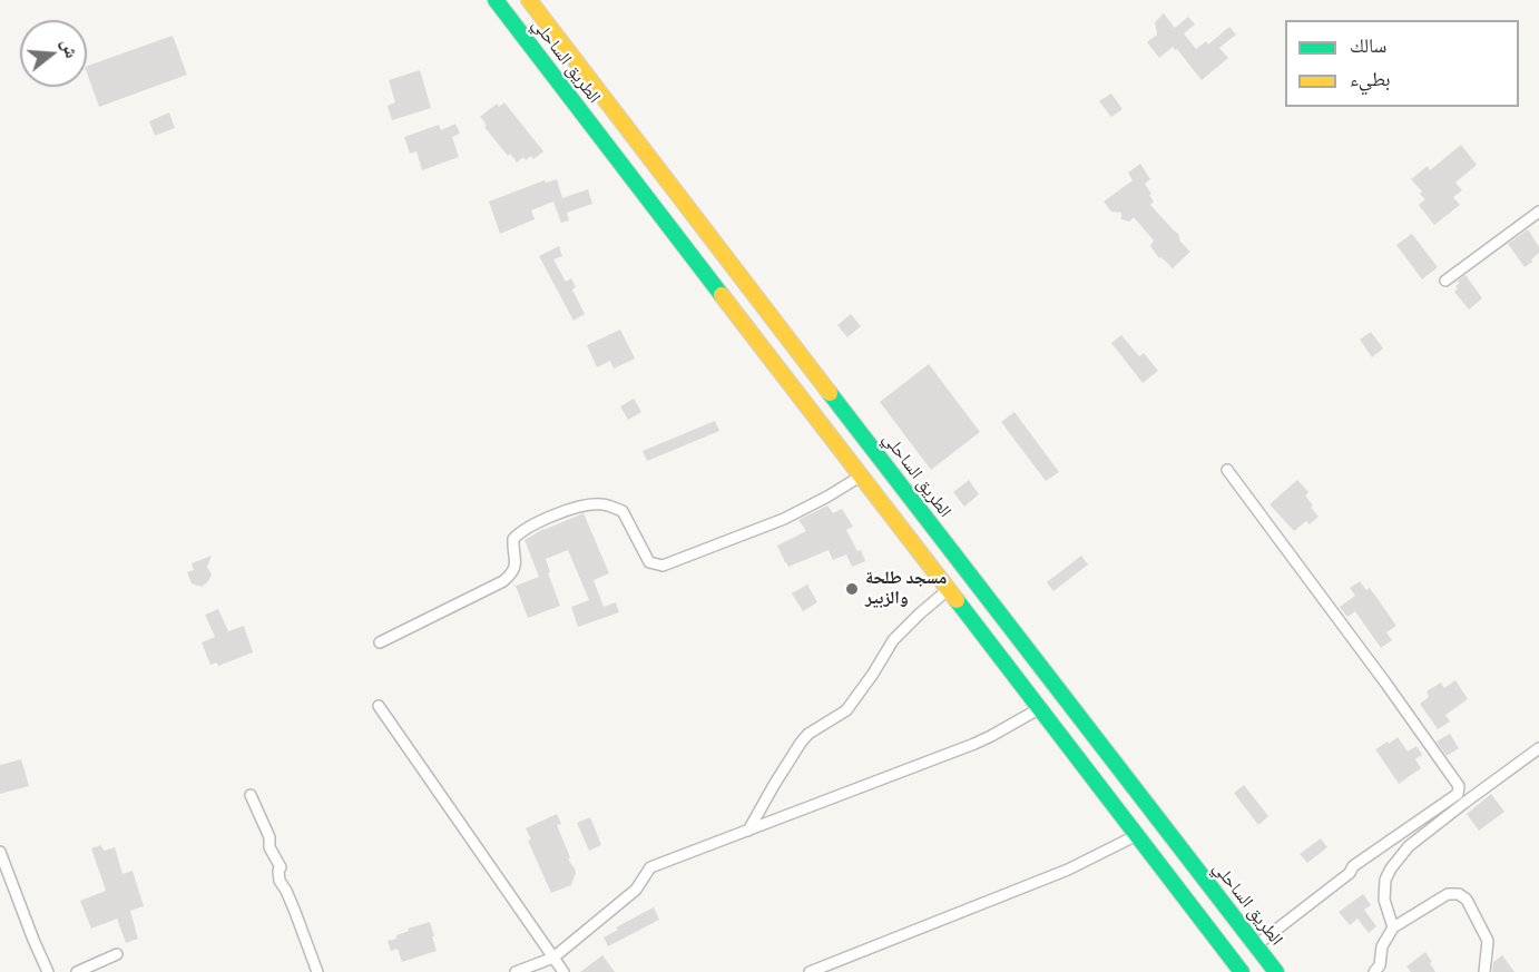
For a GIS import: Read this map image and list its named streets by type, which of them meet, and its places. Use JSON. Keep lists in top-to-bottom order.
{
  "streets": {
    "highway": ["الطريق الساحلي"]
  },
  "places": ["مسجد طلحة والزبير"],
  "legend": ["سالك", "بطيء"],
  "north": "right"
}
